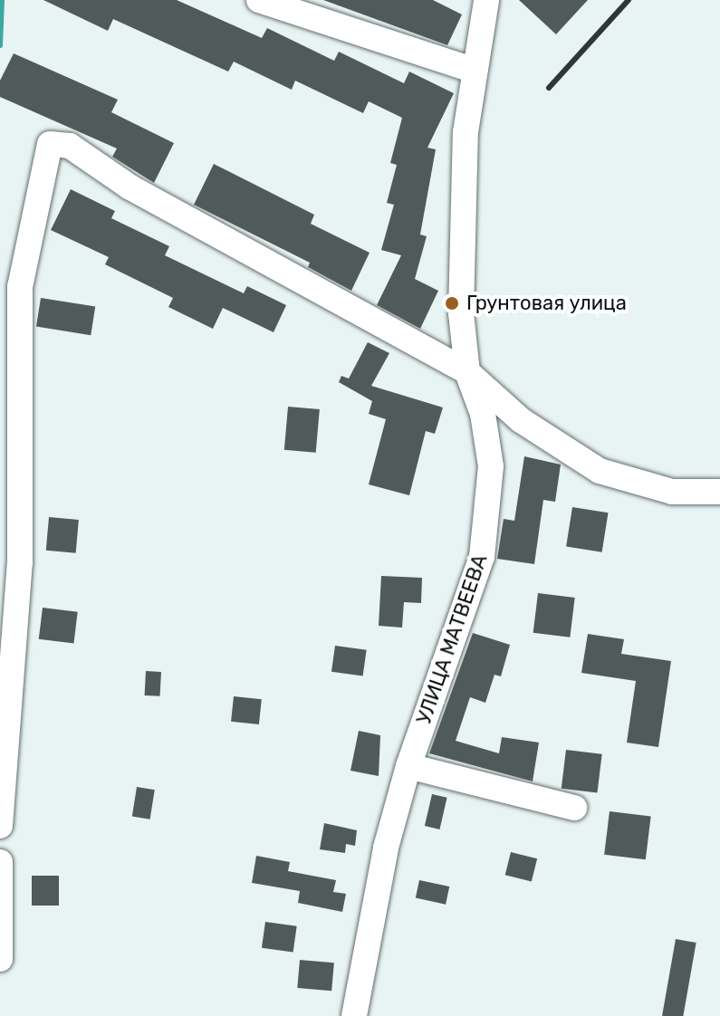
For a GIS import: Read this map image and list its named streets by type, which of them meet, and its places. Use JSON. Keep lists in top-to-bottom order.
{
  "streets": {
    "street": ["УЛИЦА МАТВЕЕВА"]
  },
  "places": ["Грунтовая улица"]
}
